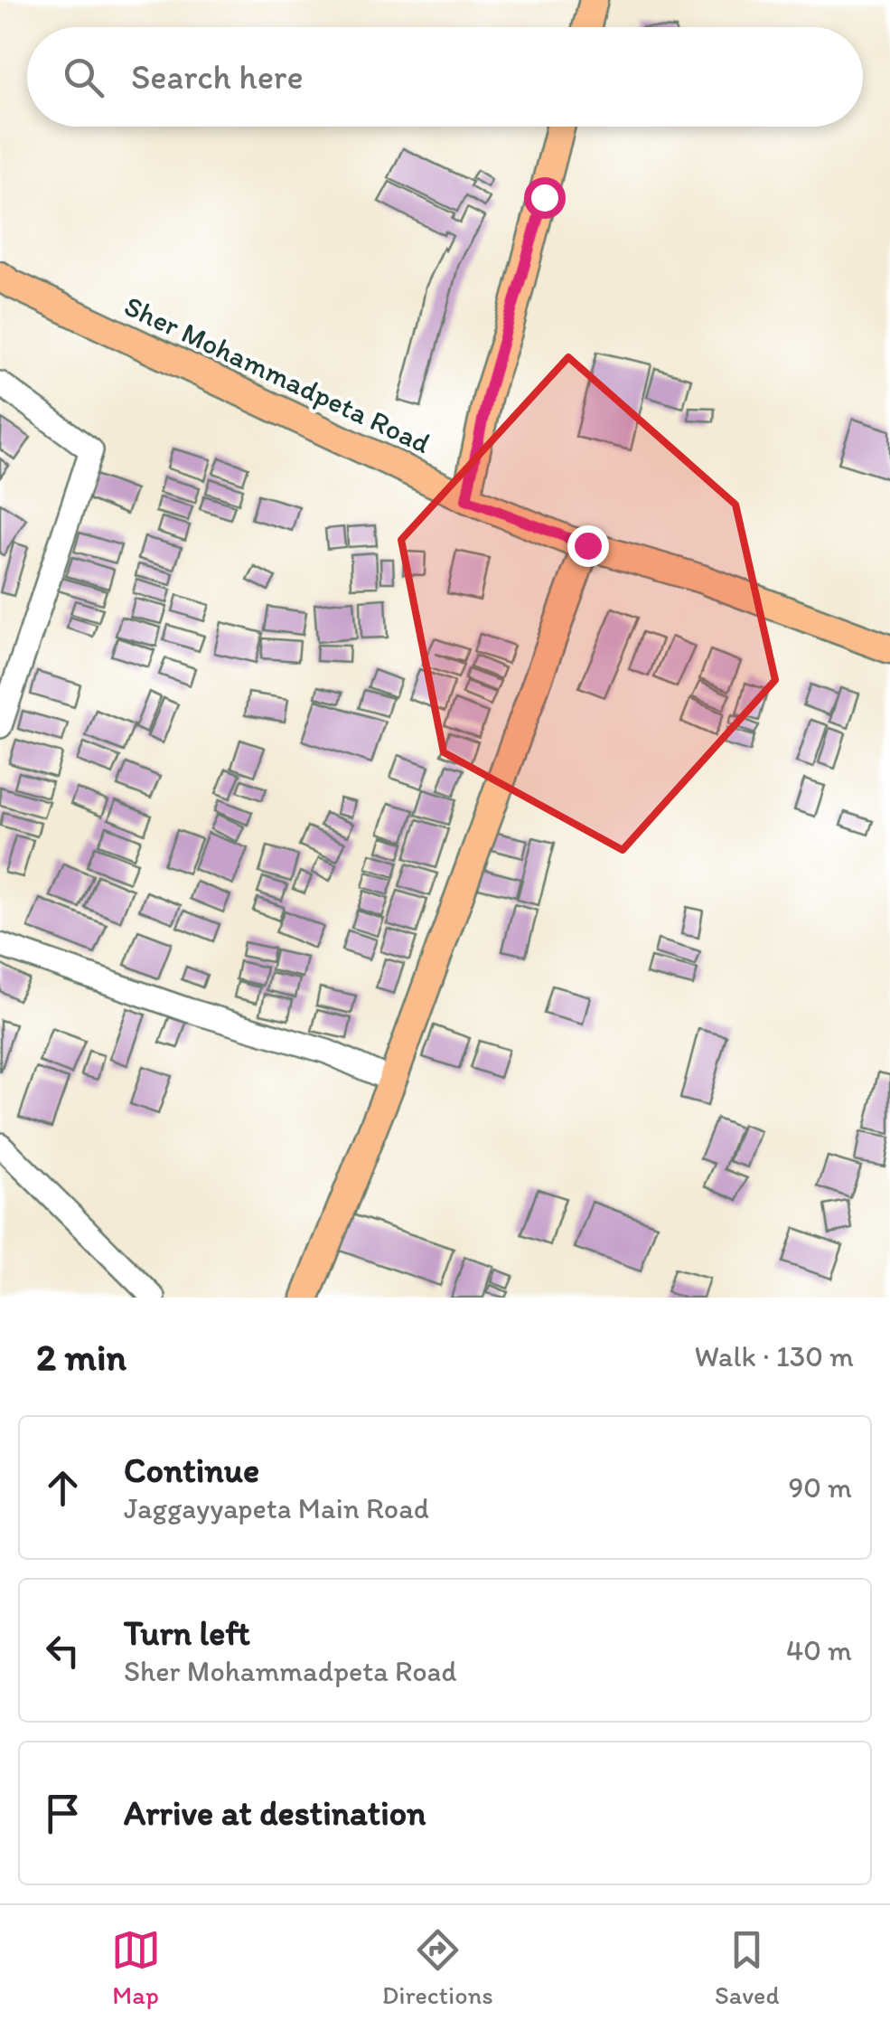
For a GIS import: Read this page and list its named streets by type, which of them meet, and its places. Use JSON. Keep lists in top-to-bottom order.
{
  "streets": {
    "main road": ["Sher Mohammadpeta Road"]
  },
  "page": {
    "search": "Search here",
    "heading": ["2 min", "Walk · 130 m"],
    "list": [
      ["Continue", "Jaggayyapeta Main Road", "90 m"],
      ["Turn left", "Sher Mohammadpeta Road", "40 m"],
      "Arrive at destination"
    ],
    "nav": ["Map", "Directions", "Saved"]
  }
}
